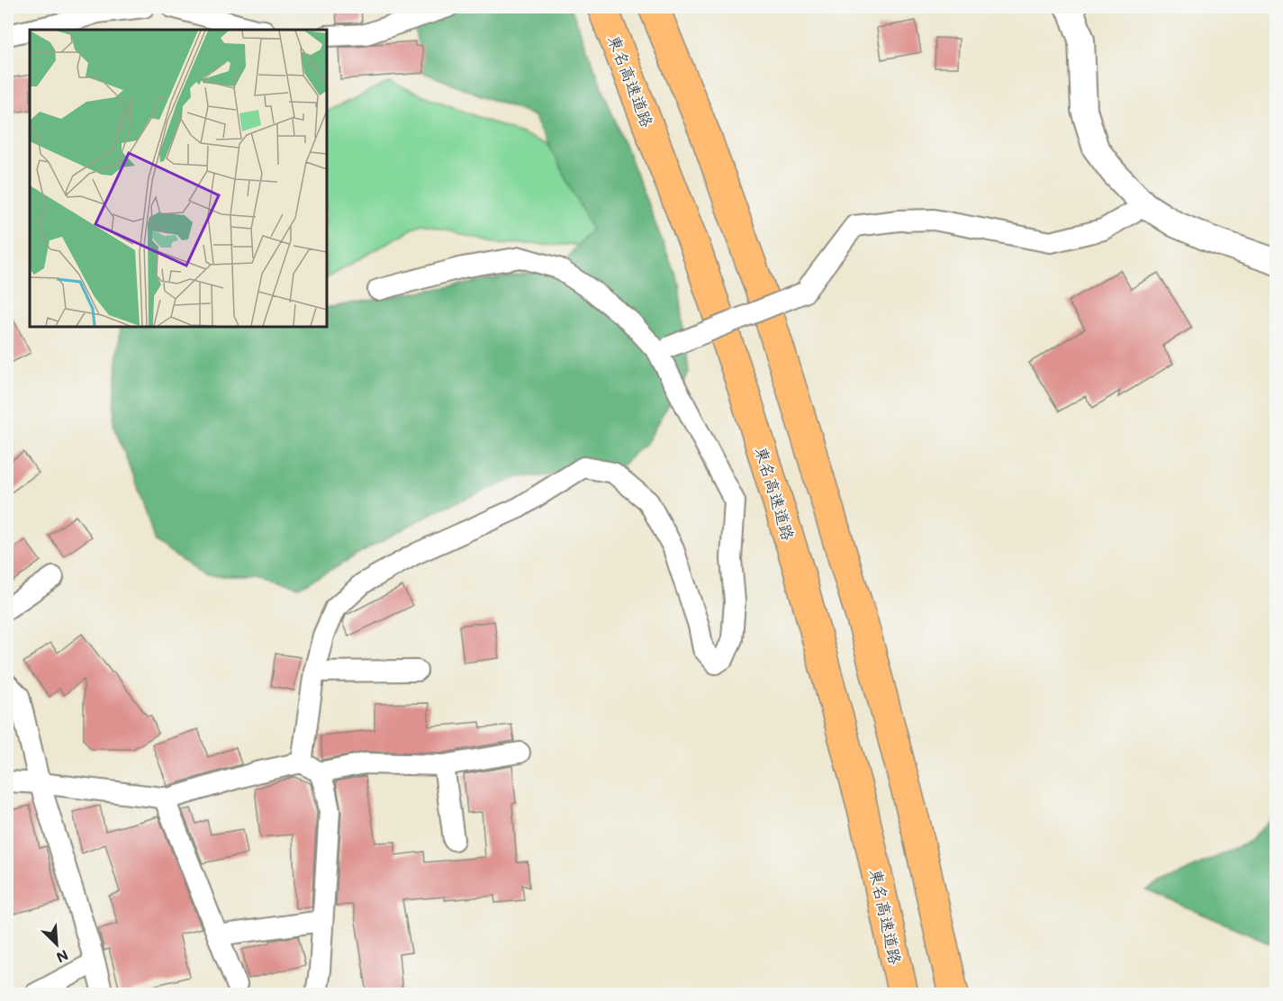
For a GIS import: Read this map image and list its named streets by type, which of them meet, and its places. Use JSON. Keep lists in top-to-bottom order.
{
  "streets": {
    "highway": ["東名高速道路"]
  },
  "north": "bottom right"
}
